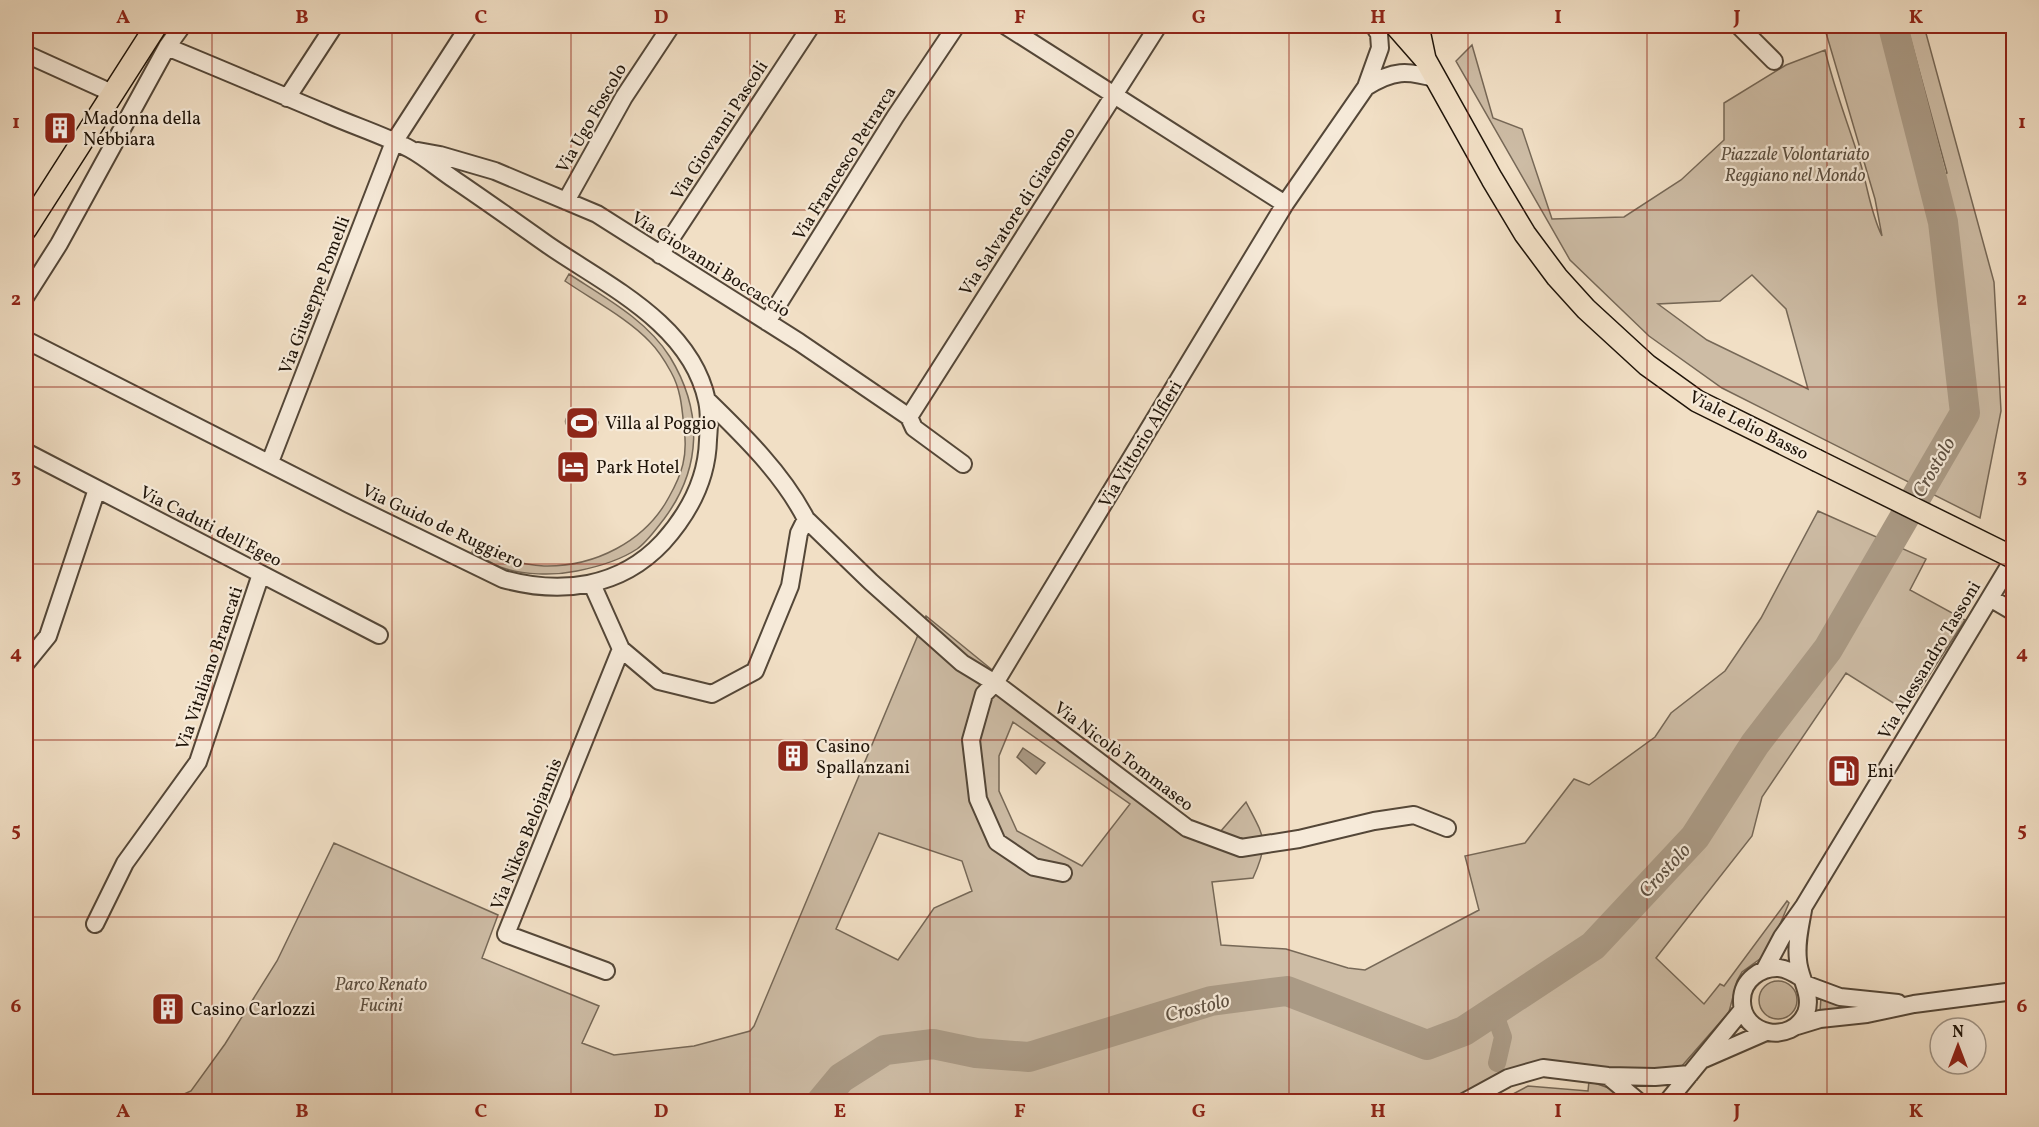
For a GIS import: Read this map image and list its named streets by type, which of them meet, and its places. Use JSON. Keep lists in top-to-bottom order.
{
  "streets": {
    "main road": ["Viale Lelio Basso"],
    "street": [
      "Via Ugo Foscolo",
      "Via Giovanni Pascoli",
      "Via Francesco Petrarca",
      "Via Salvatore di Giacomo",
      "Via Giovanni Boccaccio",
      "Via Giuseppe Pomelli",
      "Via Vittorio Alfieri",
      "Via Caduti dell'Egeo",
      "Via Guido de Ruggiero",
      "Via Alessandro Tassoni",
      "Via Vitaliano Brancati",
      "Via Nicolò Tommaseo",
      "Via Nikos Belojannis"
    ]
  },
  "crossings": [
    ["Via Ugo Foscolo", "Via Giovanni Boccaccio"],
    ["Via Giovanni Pascoli", "Via Giovanni Boccaccio"],
    ["Via Francesco Petrarca", "Via Giovanni Boccaccio"],
    ["Via Salvatore di Giacomo", "Via Giovanni Boccaccio"],
    ["Via Giovanni Boccaccio", "Via Guido de Ruggiero"],
    ["Via Giuseppe Pomelli", "Via Guido de Ruggiero"],
    ["Viale Lelio Basso", "Via Alessandro Tassoni"],
    ["Via Vittorio Alfieri", "Via Nicolò Tommaseo"],
    ["Via Caduti dell'Egeo", "Via Vitaliano Brancati"],
    ["Via Guido de Ruggiero", "Via Nicolò Tommaseo"]
  ],
  "water": ["Crostolo"],
  "parks": ["Piazzale Volontariato Reggiano nel Mondo", "Parco Renato Fucini"],
  "places": {
    "building": ["Madonna della Nebbiara", "Casino Spallanzani", "Casino Carlozzi"],
    "sports": ["Villa al Poggio"],
    "hotel": ["Park Hotel"],
    "fuel station": ["Eni"]
  },
  "north": "top",
  "grid": {
    "columns": [
      "A",
      "B",
      "C",
      "D",
      "E",
      "F",
      "G",
      "H",
      "I",
      "J",
      "K"
    ],
    "rows": [
      "1",
      "2",
      "3",
      "4",
      "5",
      "6"
    ]
  }
}
